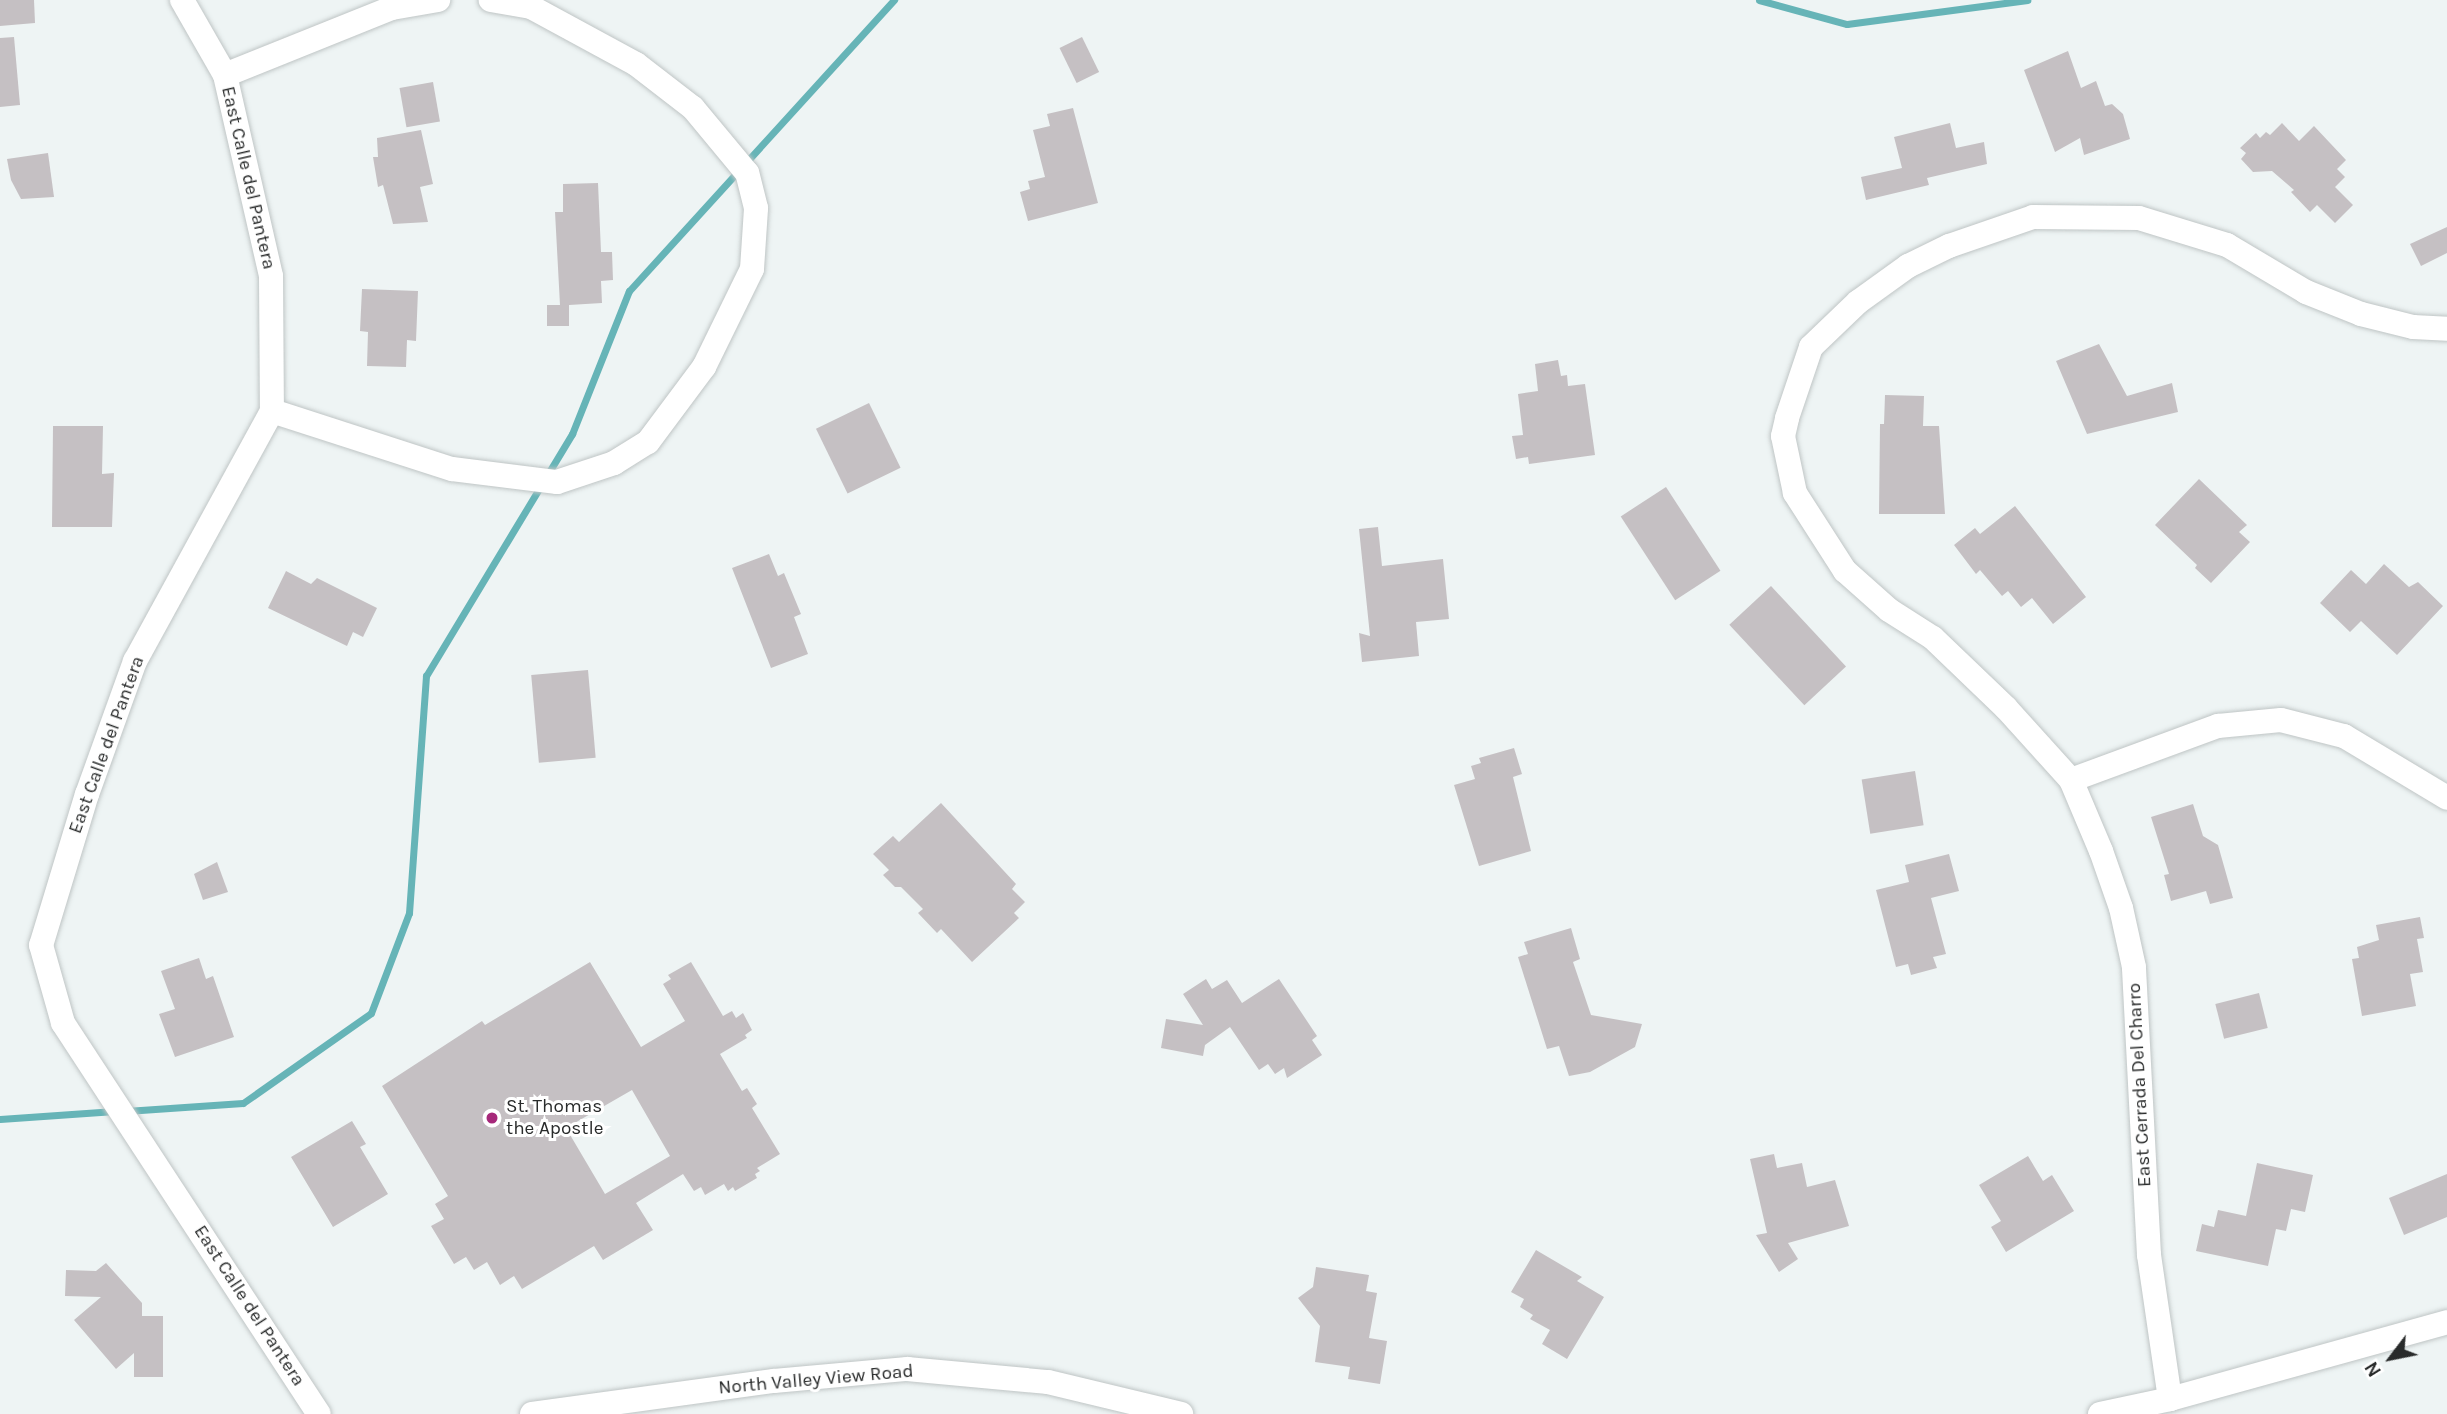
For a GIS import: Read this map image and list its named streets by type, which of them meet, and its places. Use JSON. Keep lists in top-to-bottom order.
{
  "streets": {
    "street": ["East Calle del Pantera", "East Cerrada Del Charro", "North Valley View Road"]
  },
  "places": ["St. Thomas the Apostle"],
  "north": "bottom left"
}
